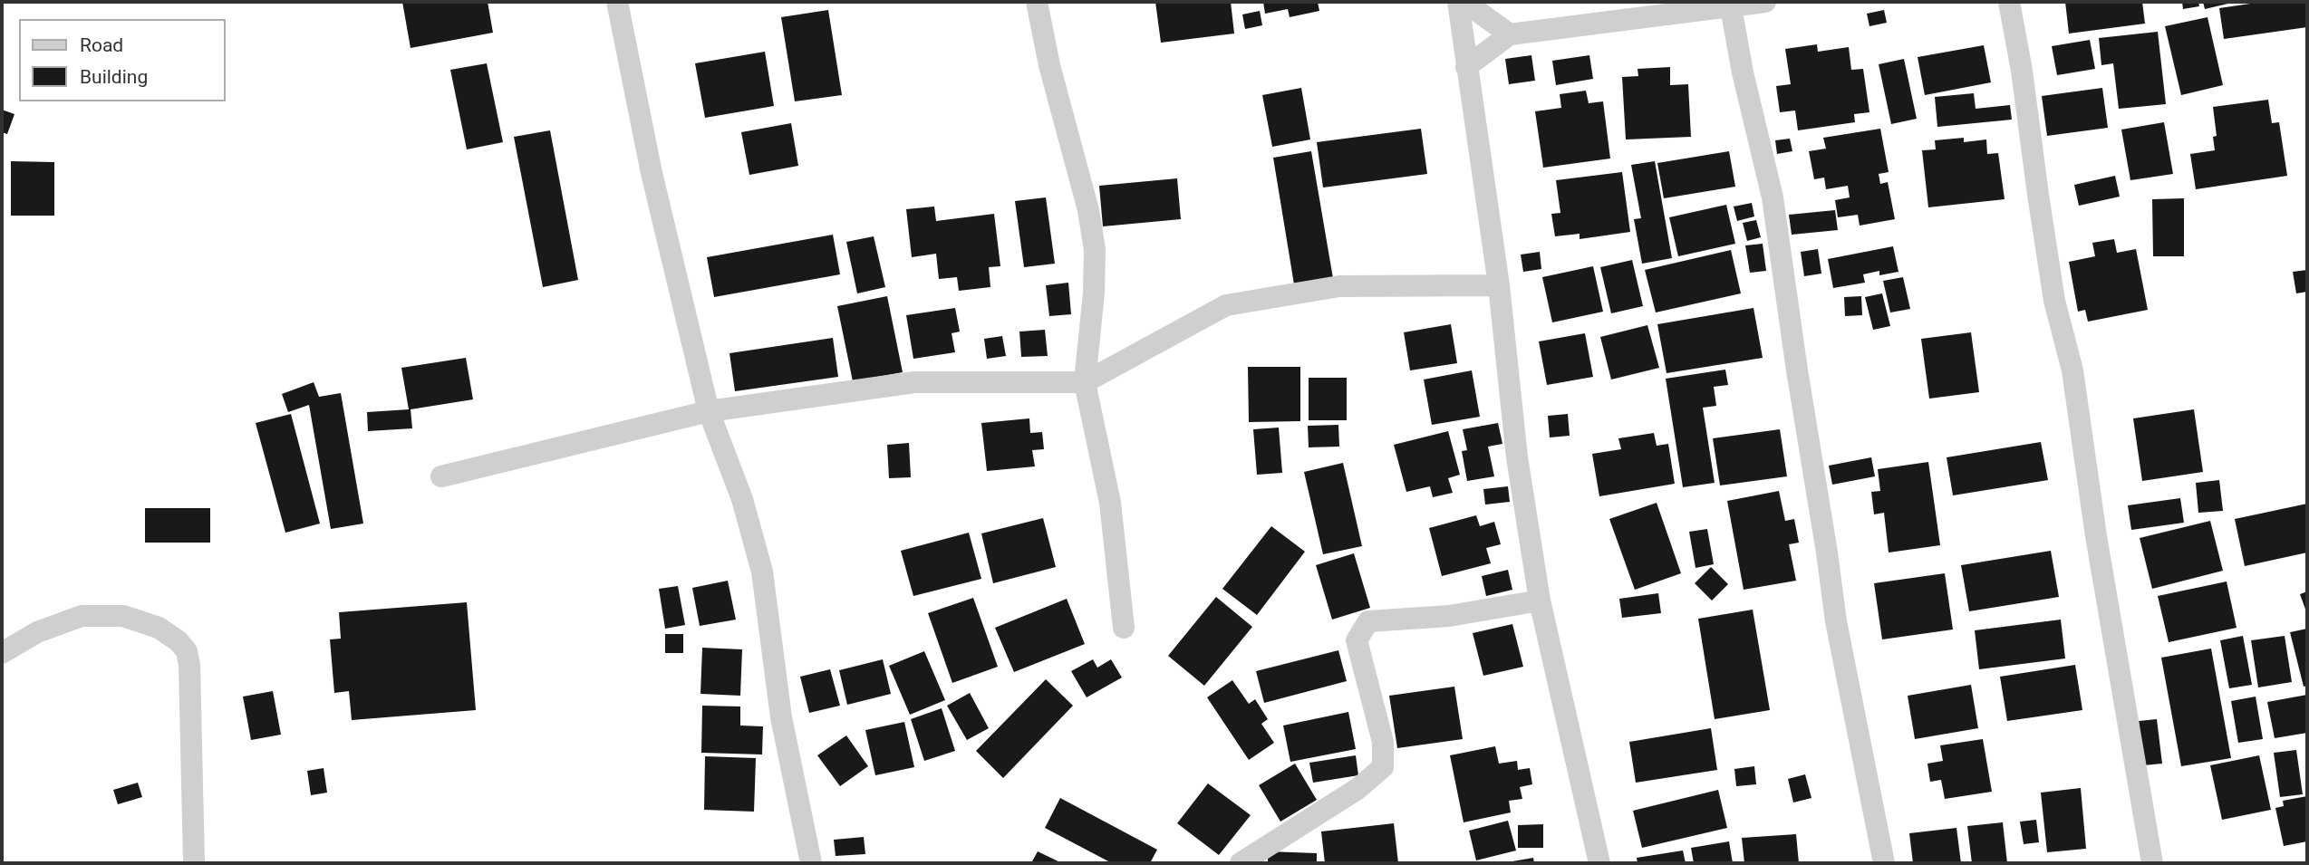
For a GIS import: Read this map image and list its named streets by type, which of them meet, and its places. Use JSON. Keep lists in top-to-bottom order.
{
  "legend": ["Road", "Building"]
}
